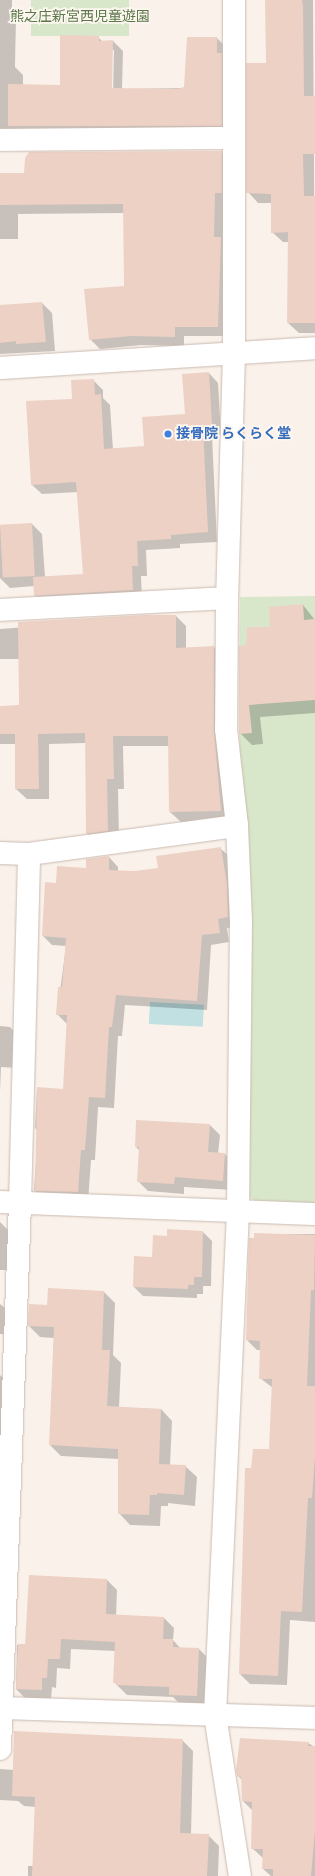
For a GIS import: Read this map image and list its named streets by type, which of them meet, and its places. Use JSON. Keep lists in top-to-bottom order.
{
  "parks": ["熊之庄新宮西児童遊園"],
  "places": ["接骨院 らくらく堂"]
}
